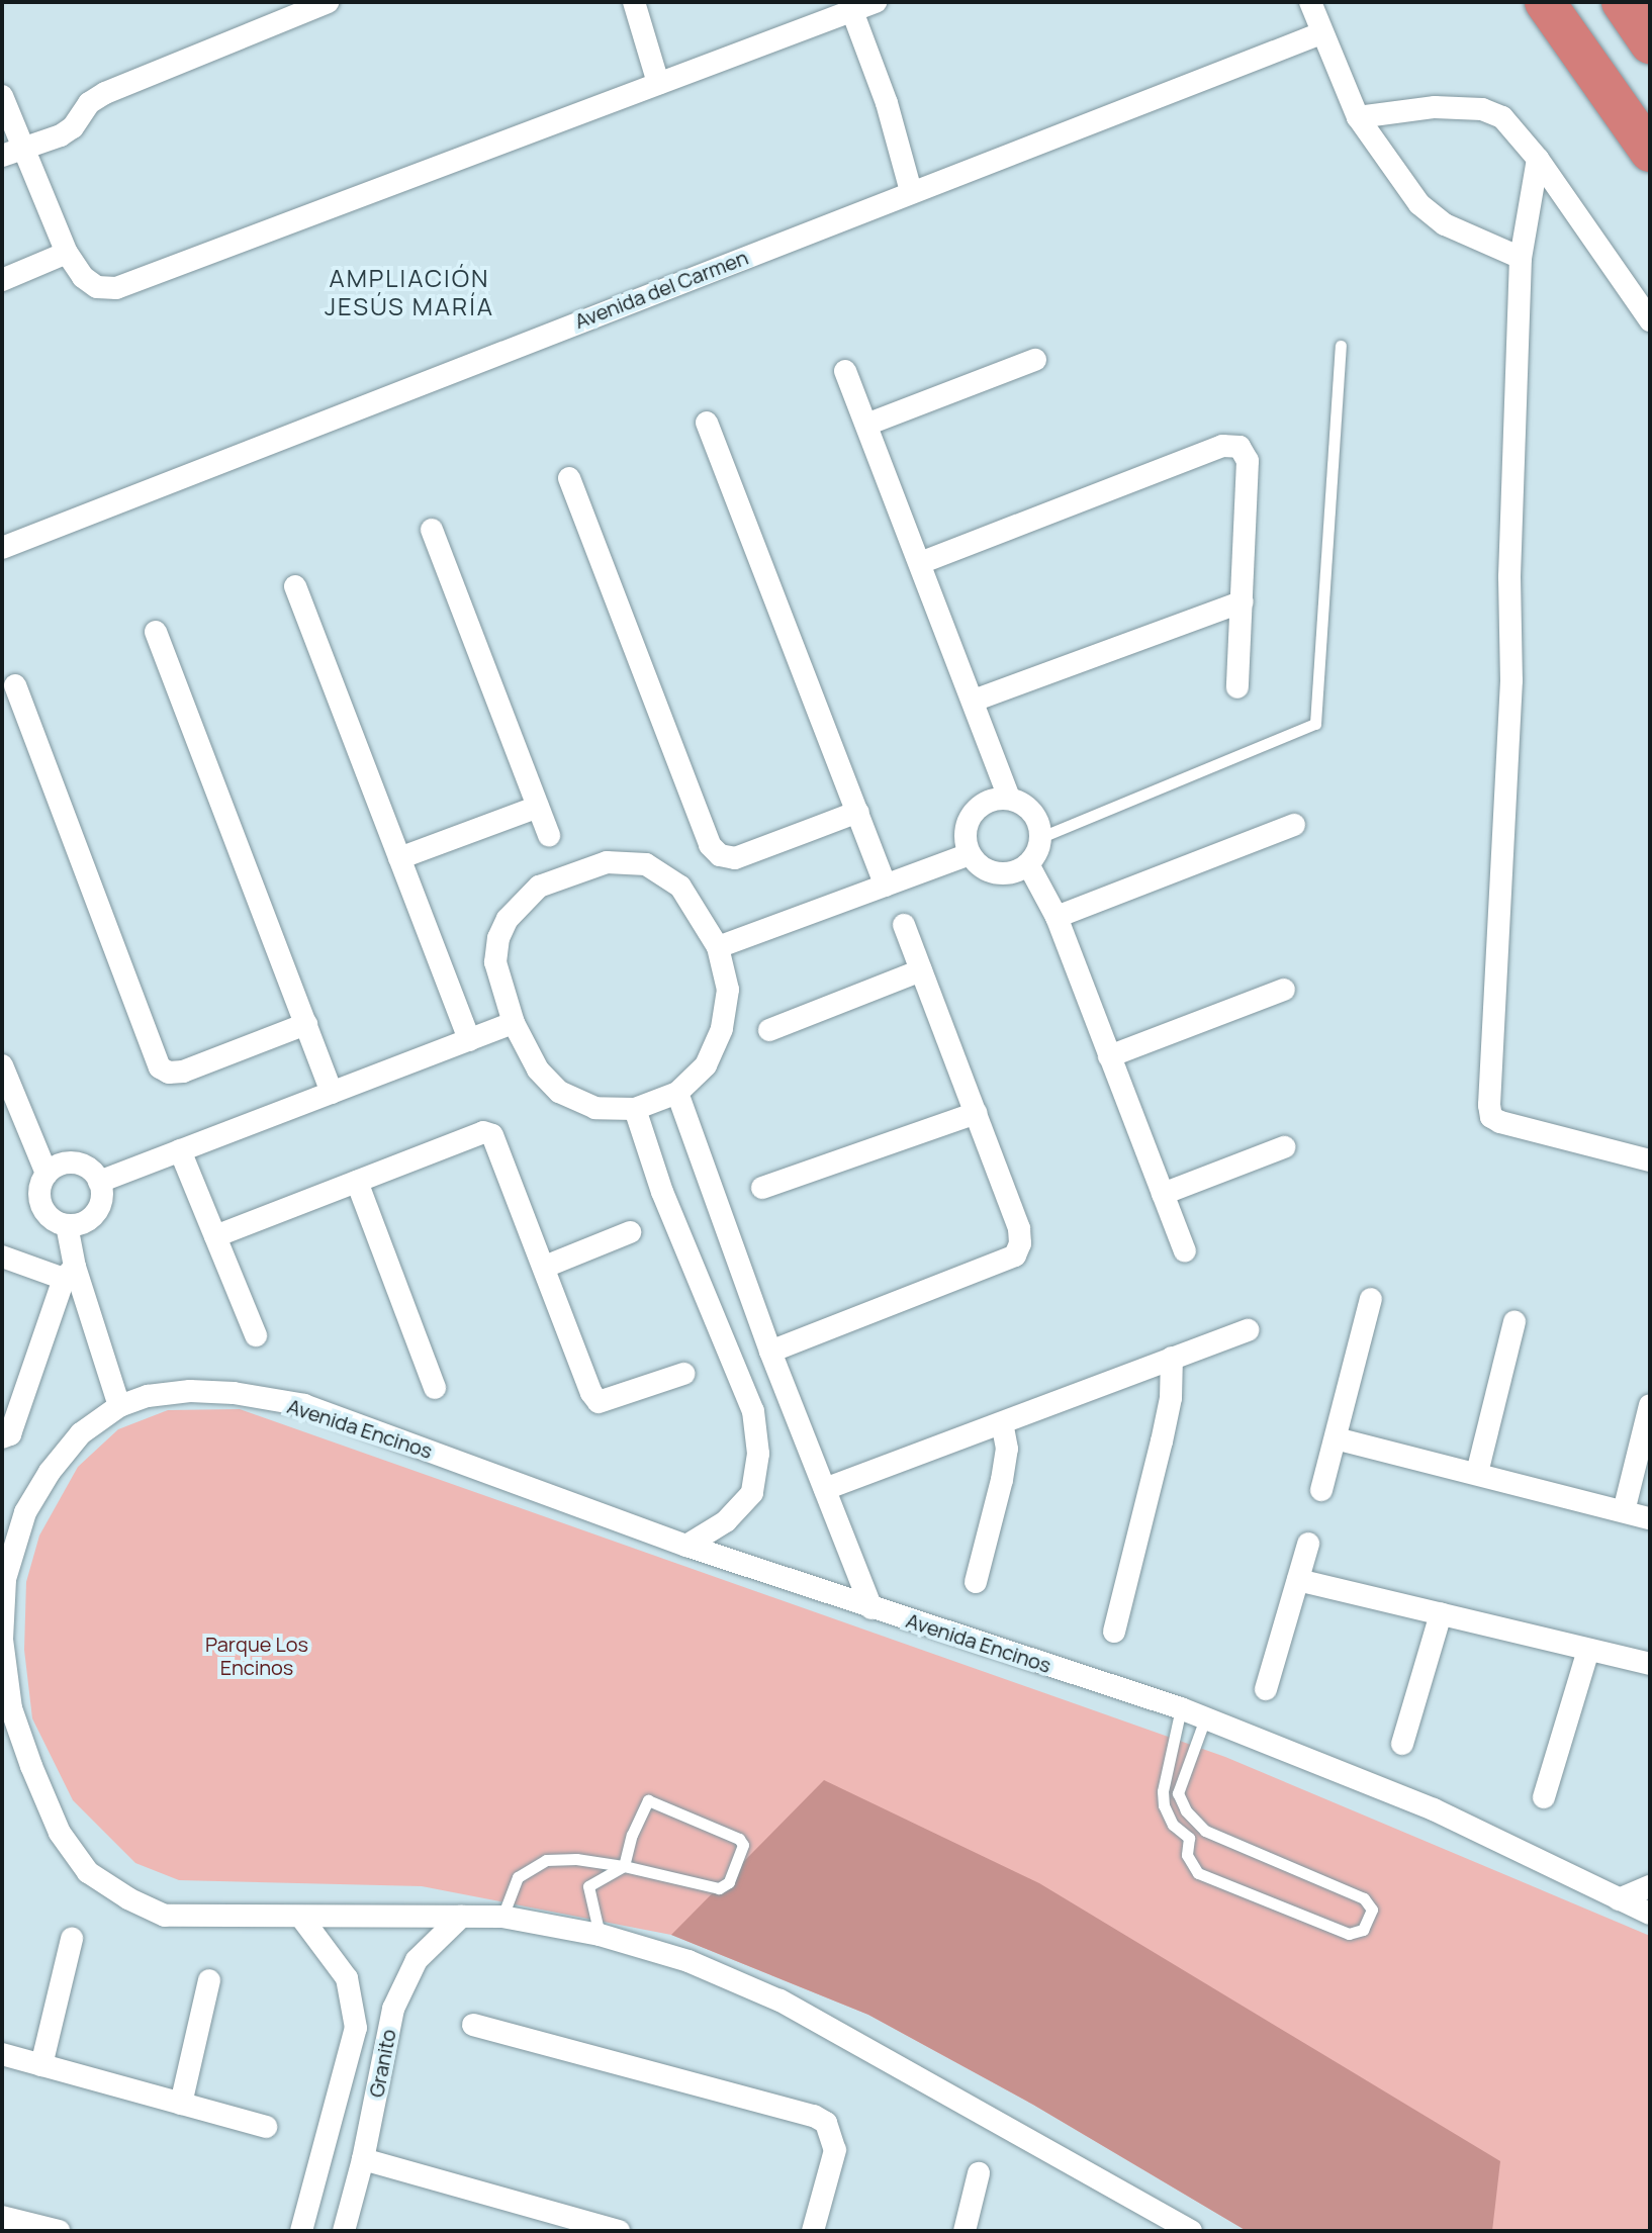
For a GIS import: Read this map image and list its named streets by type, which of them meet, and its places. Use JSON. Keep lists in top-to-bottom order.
{
  "streets": {
    "street": ["Avenida del Carmen", "Avenida Encinos", "Granito"]
  },
  "crossings": [
    ["Avenida Encinos", "Granito"]
  ],
  "districts": ["AMPLIACIÓN JESÚS MARÍA"],
  "parks": ["Parque Los Encinos"]
}
